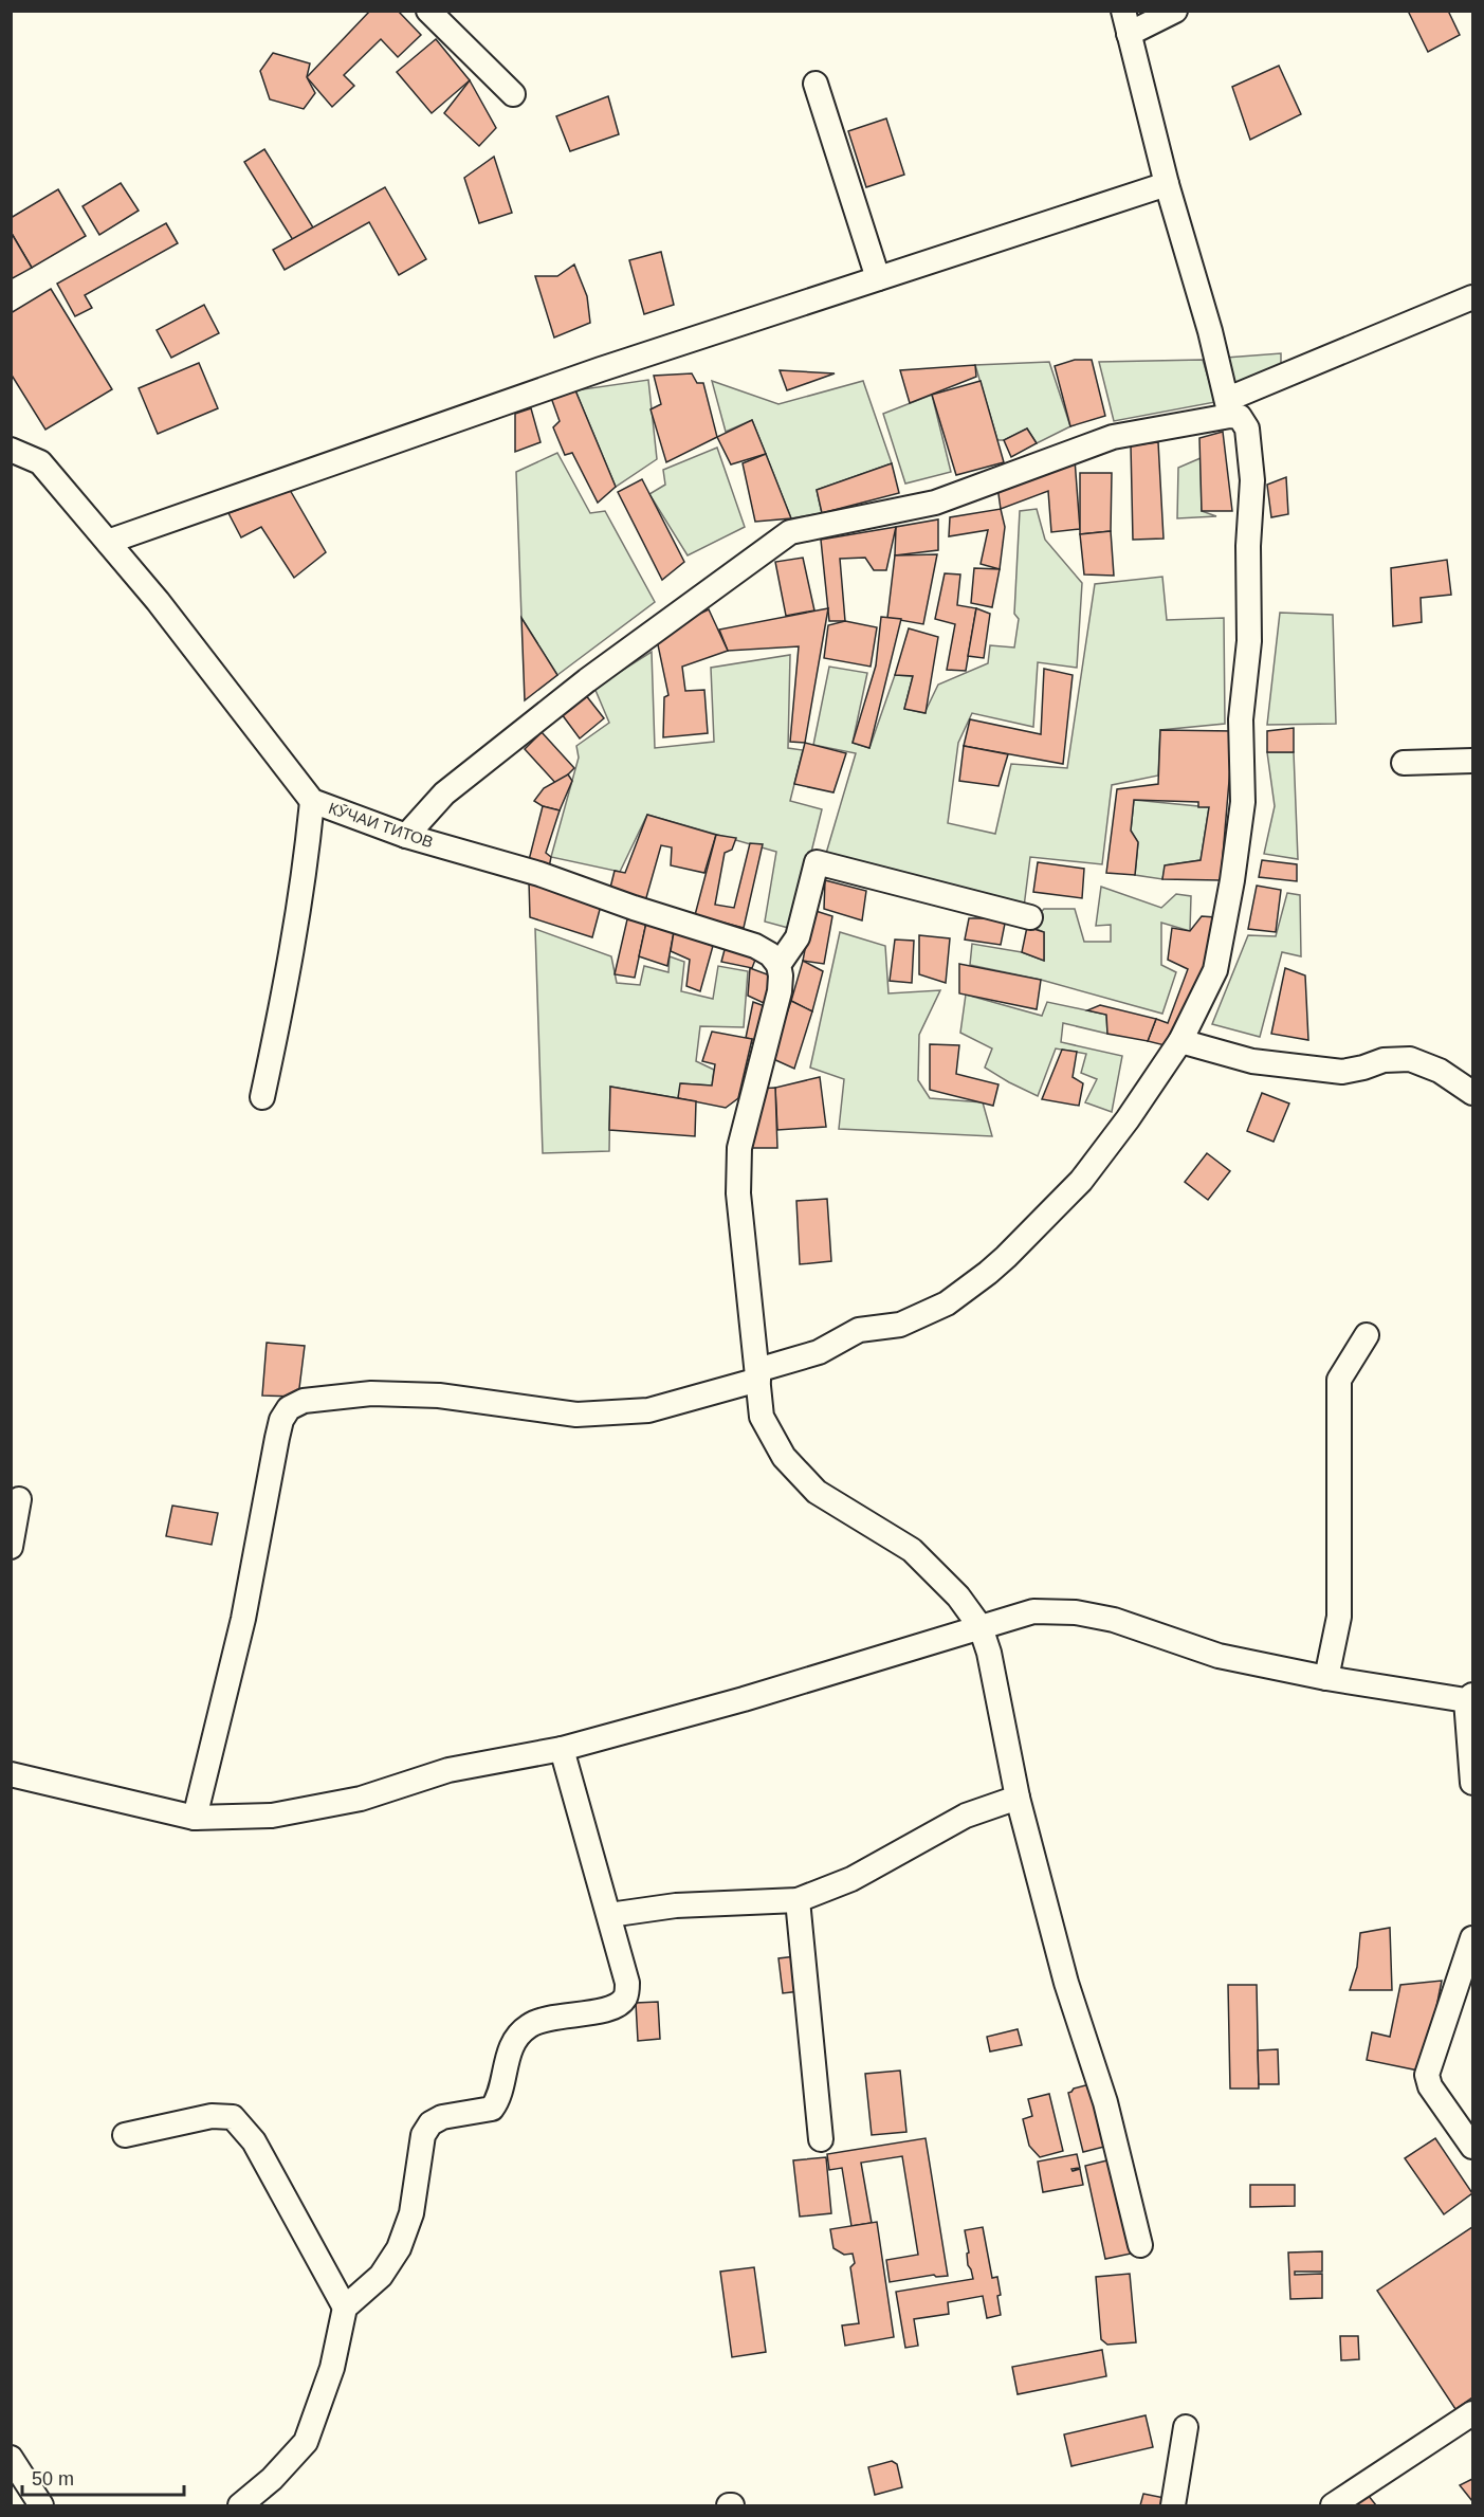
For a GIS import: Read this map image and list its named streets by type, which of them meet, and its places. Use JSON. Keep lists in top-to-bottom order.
{
  "streets": {
    "street": ["КӮЧАИ ТИТОВ"]
  },
  "scale_bar": "50 m"
}
